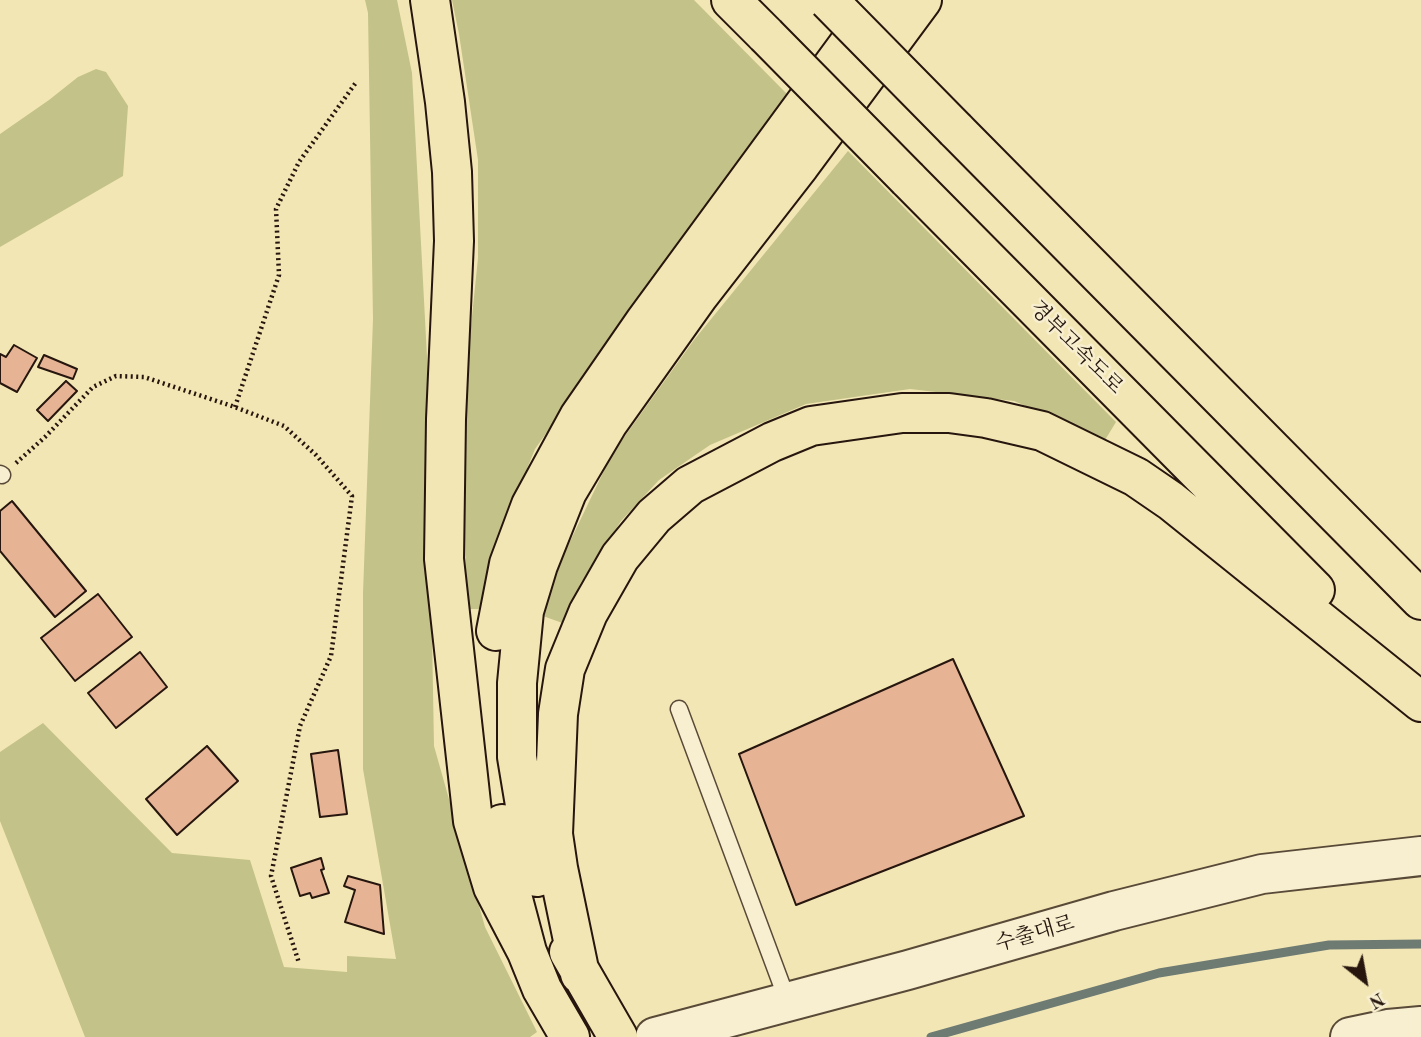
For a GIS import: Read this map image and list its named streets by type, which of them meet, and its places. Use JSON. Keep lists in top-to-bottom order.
{
  "streets": {
    "highway": ["경부고속도로"],
    "street": ["수출대로"]
  },
  "north": "bottom right"
}
